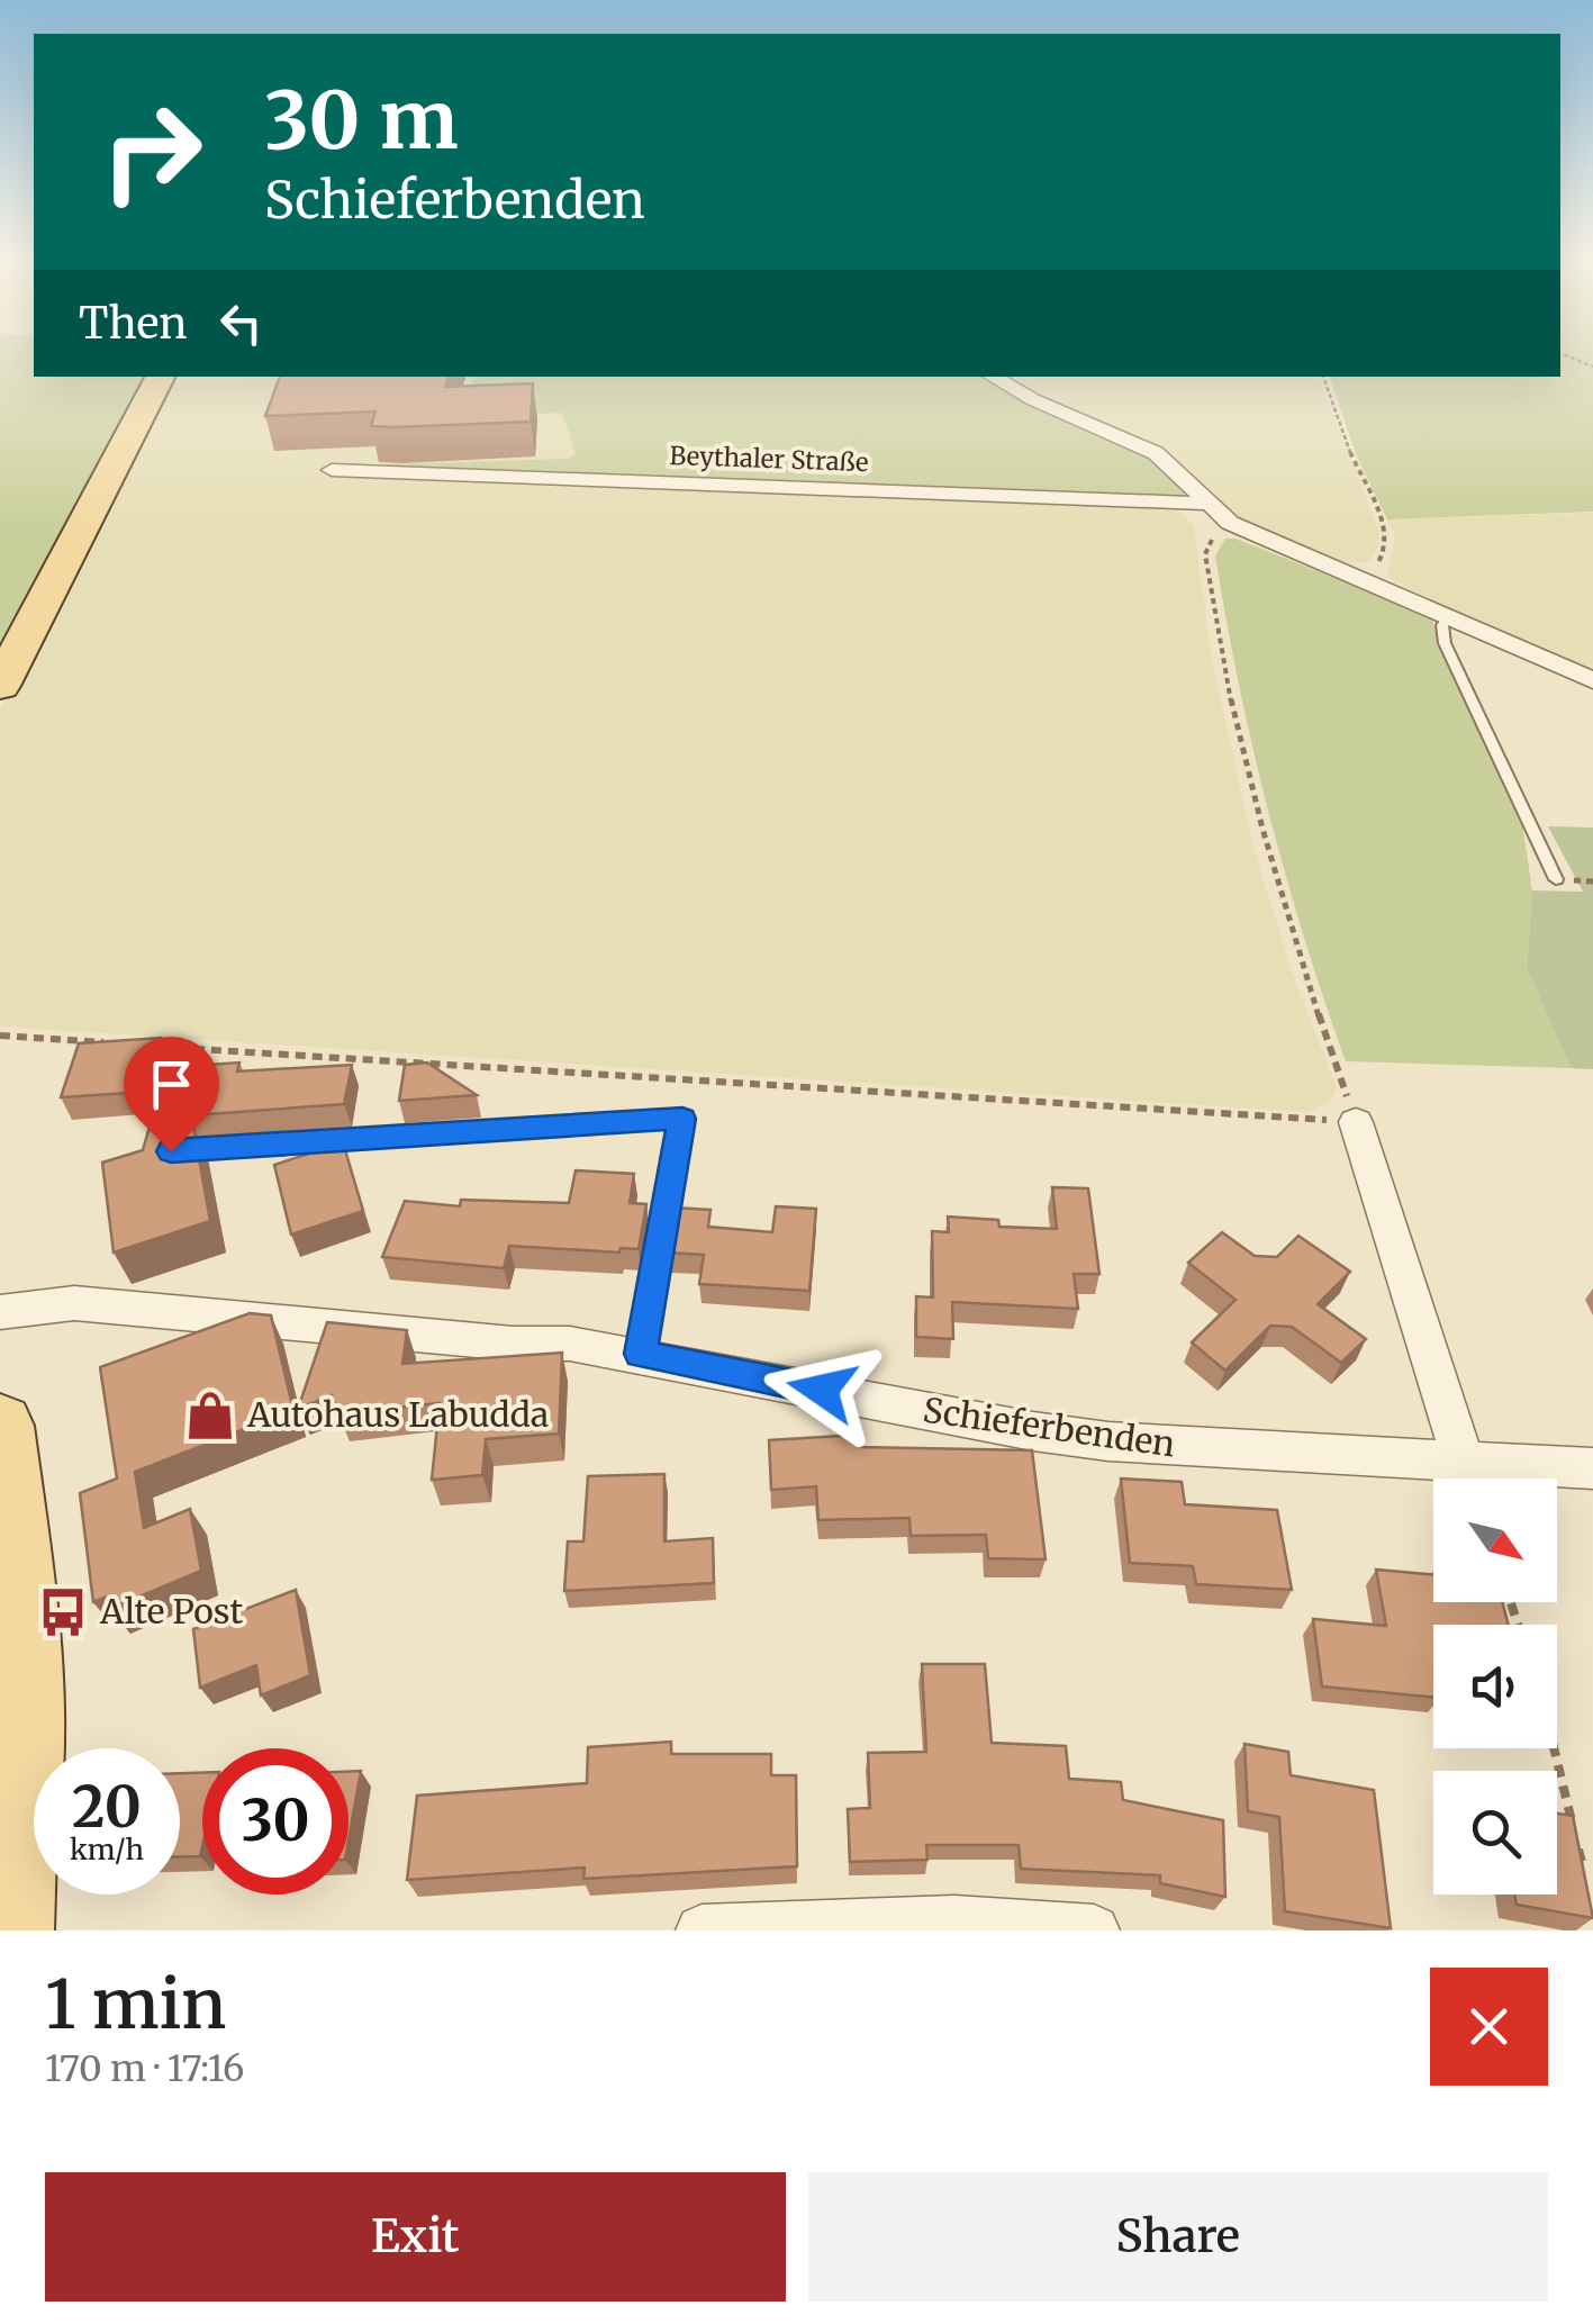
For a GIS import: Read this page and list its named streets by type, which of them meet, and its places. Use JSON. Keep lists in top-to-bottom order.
{
  "streets": {
    "street": ["Beythaler Straße", "Schieferbenden"]
  },
  "places": {
    "shop": ["Autohaus Labudda"],
    "bus stop": ["Alte Post"]
  },
  "north": "bottom right",
  "page": {
    "turn": ["30 m", "Schieferbenden"],
    "then": "Then",
    "speed": "20 km/h",
    "limit": "30",
    "heading": ["1 min", "170 m · 17:16"],
    "buttons": ["Exit", "Share"]
  }
}
